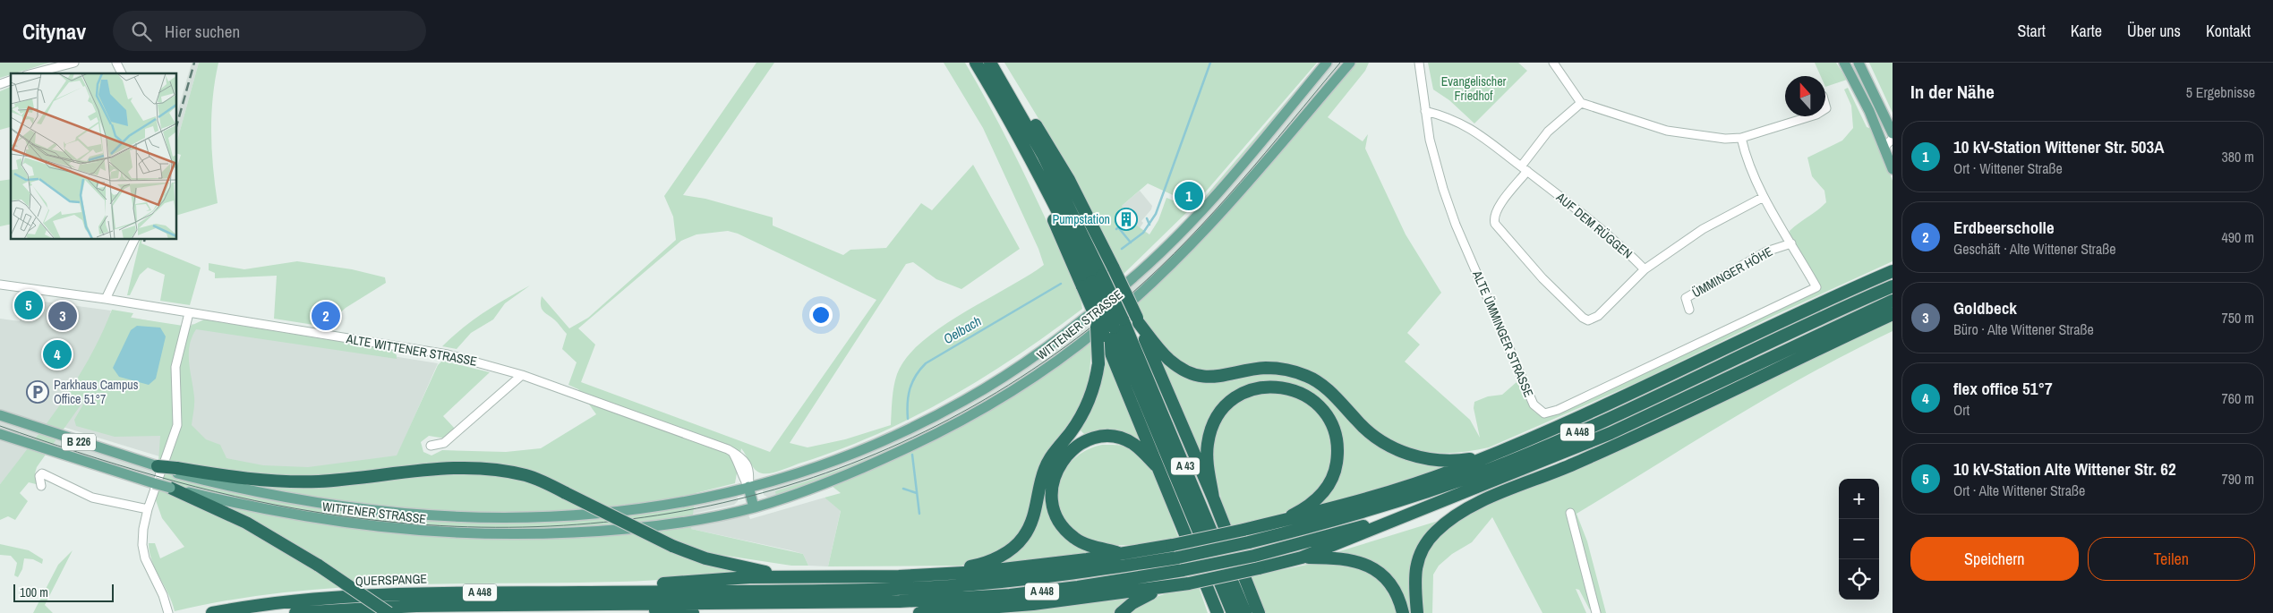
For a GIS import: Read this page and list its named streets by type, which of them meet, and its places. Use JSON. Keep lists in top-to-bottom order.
{
  "streets": {
    "highway": ["A 448", "A 43", "QUERSPANGE"],
    "main road": ["WITTENER STRASSE", "B 226"],
    "street": [
      "AUF DEM RÜGGEN",
      "ÜMMINGER HÖHE",
      "ALTE ÜMMINGER STRASSE",
      "ALTE WITTENER STRASSE"
    ]
  },
  "crossings": [
    ["AUF DEM RÜGGEN", "ALTE ÜMMINGER STRASSE"],
    ["ÜMMINGER HÖHE", "ALTE ÜMMINGER STRASSE"],
    ["WITTENER STRASSE", "ALTE WITTENER STRASSE"],
    ["A 448", "QUERSPANGE"]
  ],
  "water": ["Oelbach"],
  "parks": ["Evangelischer Friedhof"],
  "places": {
    "building": ["Pumpstation"],
    "parking": ["Parkhaus Campus Office 51°7"]
  },
  "scale_bar": "100 m",
  "north": "top",
  "page": {
    "header": "Citynav",
    "search": "Hier suchen",
    "nav": [
      "Start",
      "Karte",
      "Über uns",
      "Kontakt"
    ],
    "heading": ["In der Nähe", "5 Ergebnisse"],
    "list": [
      {
        "mark": "1",
        "name": "10 kV-Station Wittener Str. 503A",
        "note": "Ort · Wittener Straße",
        "value": "380 m"
      },
      {
        "mark": "2",
        "name": "Erdbeerscholle",
        "note": "Geschäft · Alte Wittener Straße",
        "value": "490 m"
      },
      {
        "mark": "3",
        "name": "Goldbeck",
        "note": "Büro · Alte Wittener Straße",
        "value": "750 m"
      },
      {
        "mark": "4",
        "name": "flex office 51°7",
        "note": "Ort",
        "value": "760 m"
      },
      {
        "mark": "5",
        "name": "10 kV-Station Alte Wittener Str. 62",
        "note": "Ort · Alte Wittener Straße",
        "value": "790 m"
      }
    ],
    "pins": [
      "1",
      "5",
      "2",
      "3",
      "4"
    ],
    "map_buttons": ["+", "−"],
    "buttons": ["Speichern", "Teilen"],
    "scale": "100 m"
  }
}
